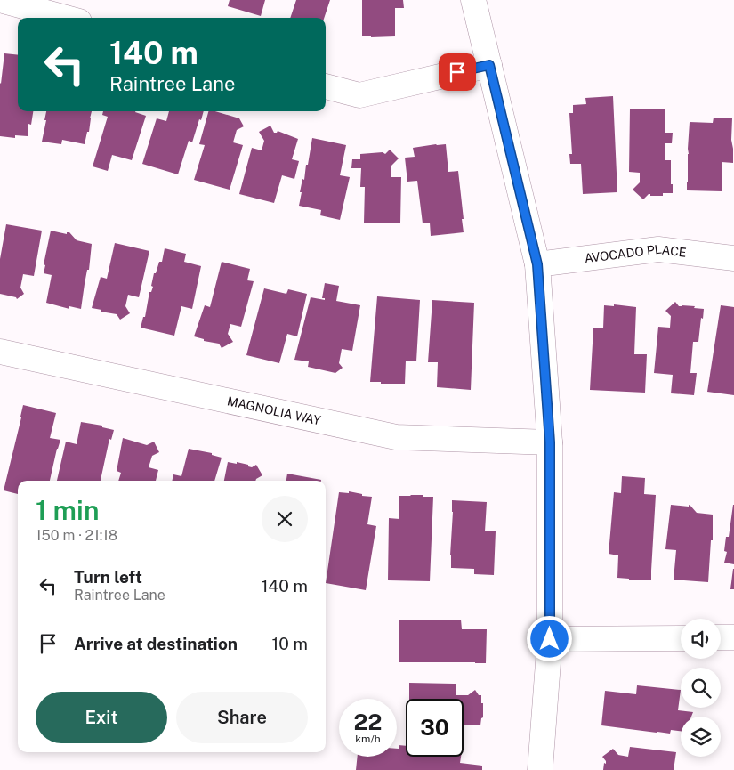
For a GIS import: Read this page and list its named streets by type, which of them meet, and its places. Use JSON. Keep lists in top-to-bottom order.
{
  "streets": {
    "street": ["AVOCADO PLACE", "MAGNOLIA WAY"]
  },
  "page": {
    "turn": ["140 m", "Raintree Lane"],
    "heading": ["1 min", "150 m · 21:18"],
    "list": [
      {
        "name": "Turn left",
        "note": "Raintree Lane",
        "value": "140 m"
      },
      {
        "name": "Arrive at destination",
        "value": "10 m"
      }
    ],
    "buttons": ["Exit", "Share"],
    "speed": "22 km/h",
    "limit": "30"
  }
}
